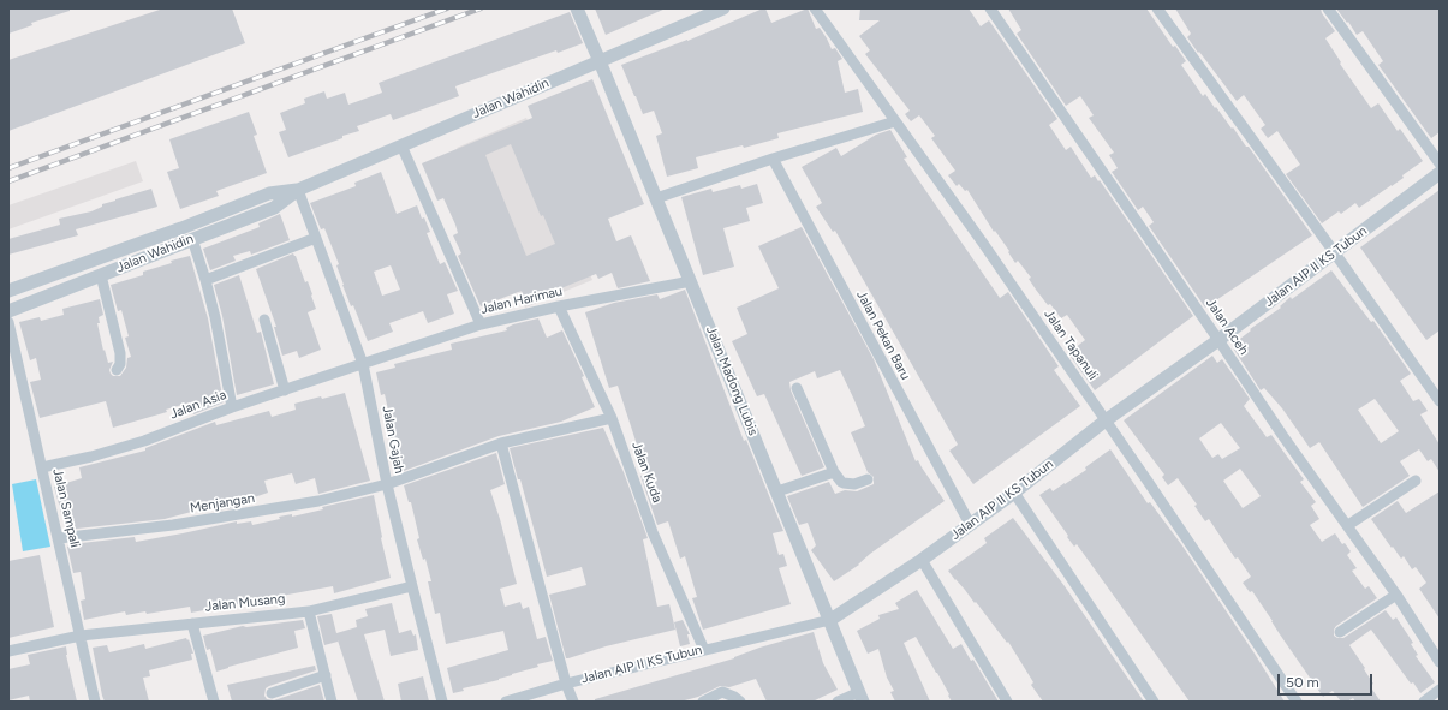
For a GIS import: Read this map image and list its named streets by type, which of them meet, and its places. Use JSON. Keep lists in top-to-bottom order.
{
  "streets": {
    "street": [
      "Jalan Wahidin",
      "Jalan AIP II KS Tubun",
      "Jalan Harimau",
      "Jalan Aceh",
      "Jalan Pekan Baru",
      "Jalan Tapanuli",
      "Jalan Madong Lubis",
      "Jalan Asia",
      "Jalan Gajah",
      "Jalan Kuda",
      "Menjangan",
      "Jalan Sampali",
      "Jalan Musang"
    ]
  },
  "crossings": [
    ["Jalan Wahidin", "Jalan Madong Lubis"],
    ["Jalan Wahidin", "Jalan Gajah"],
    ["Jalan AIP II KS Tubun", "Jalan Aceh"],
    ["Jalan AIP II KS Tubun", "Jalan Pekan Baru"],
    ["Jalan AIP II KS Tubun", "Jalan Tapanuli"],
    ["Jalan AIP II KS Tubun", "Jalan Madong Lubis"],
    ["Jalan AIP II KS Tubun", "Jalan Kuda"],
    ["Jalan Harimau", "Jalan Madong Lubis"],
    ["Jalan Harimau", "Jalan Asia"],
    ["Jalan Harimau", "Jalan Gajah"],
    ["Jalan Harimau", "Jalan Kuda"],
    ["Jalan Asia", "Jalan Gajah"],
    ["Jalan Asia", "Jalan Sampali"],
    ["Jalan Gajah", "Menjangan"],
    ["Jalan Gajah", "Jalan Musang"],
    ["Jalan Kuda", "Menjangan"],
    ["Menjangan", "Jalan Sampali"],
    ["Jalan Sampali", "Jalan Musang"]
  ],
  "scale_bar": "50 m"
}
